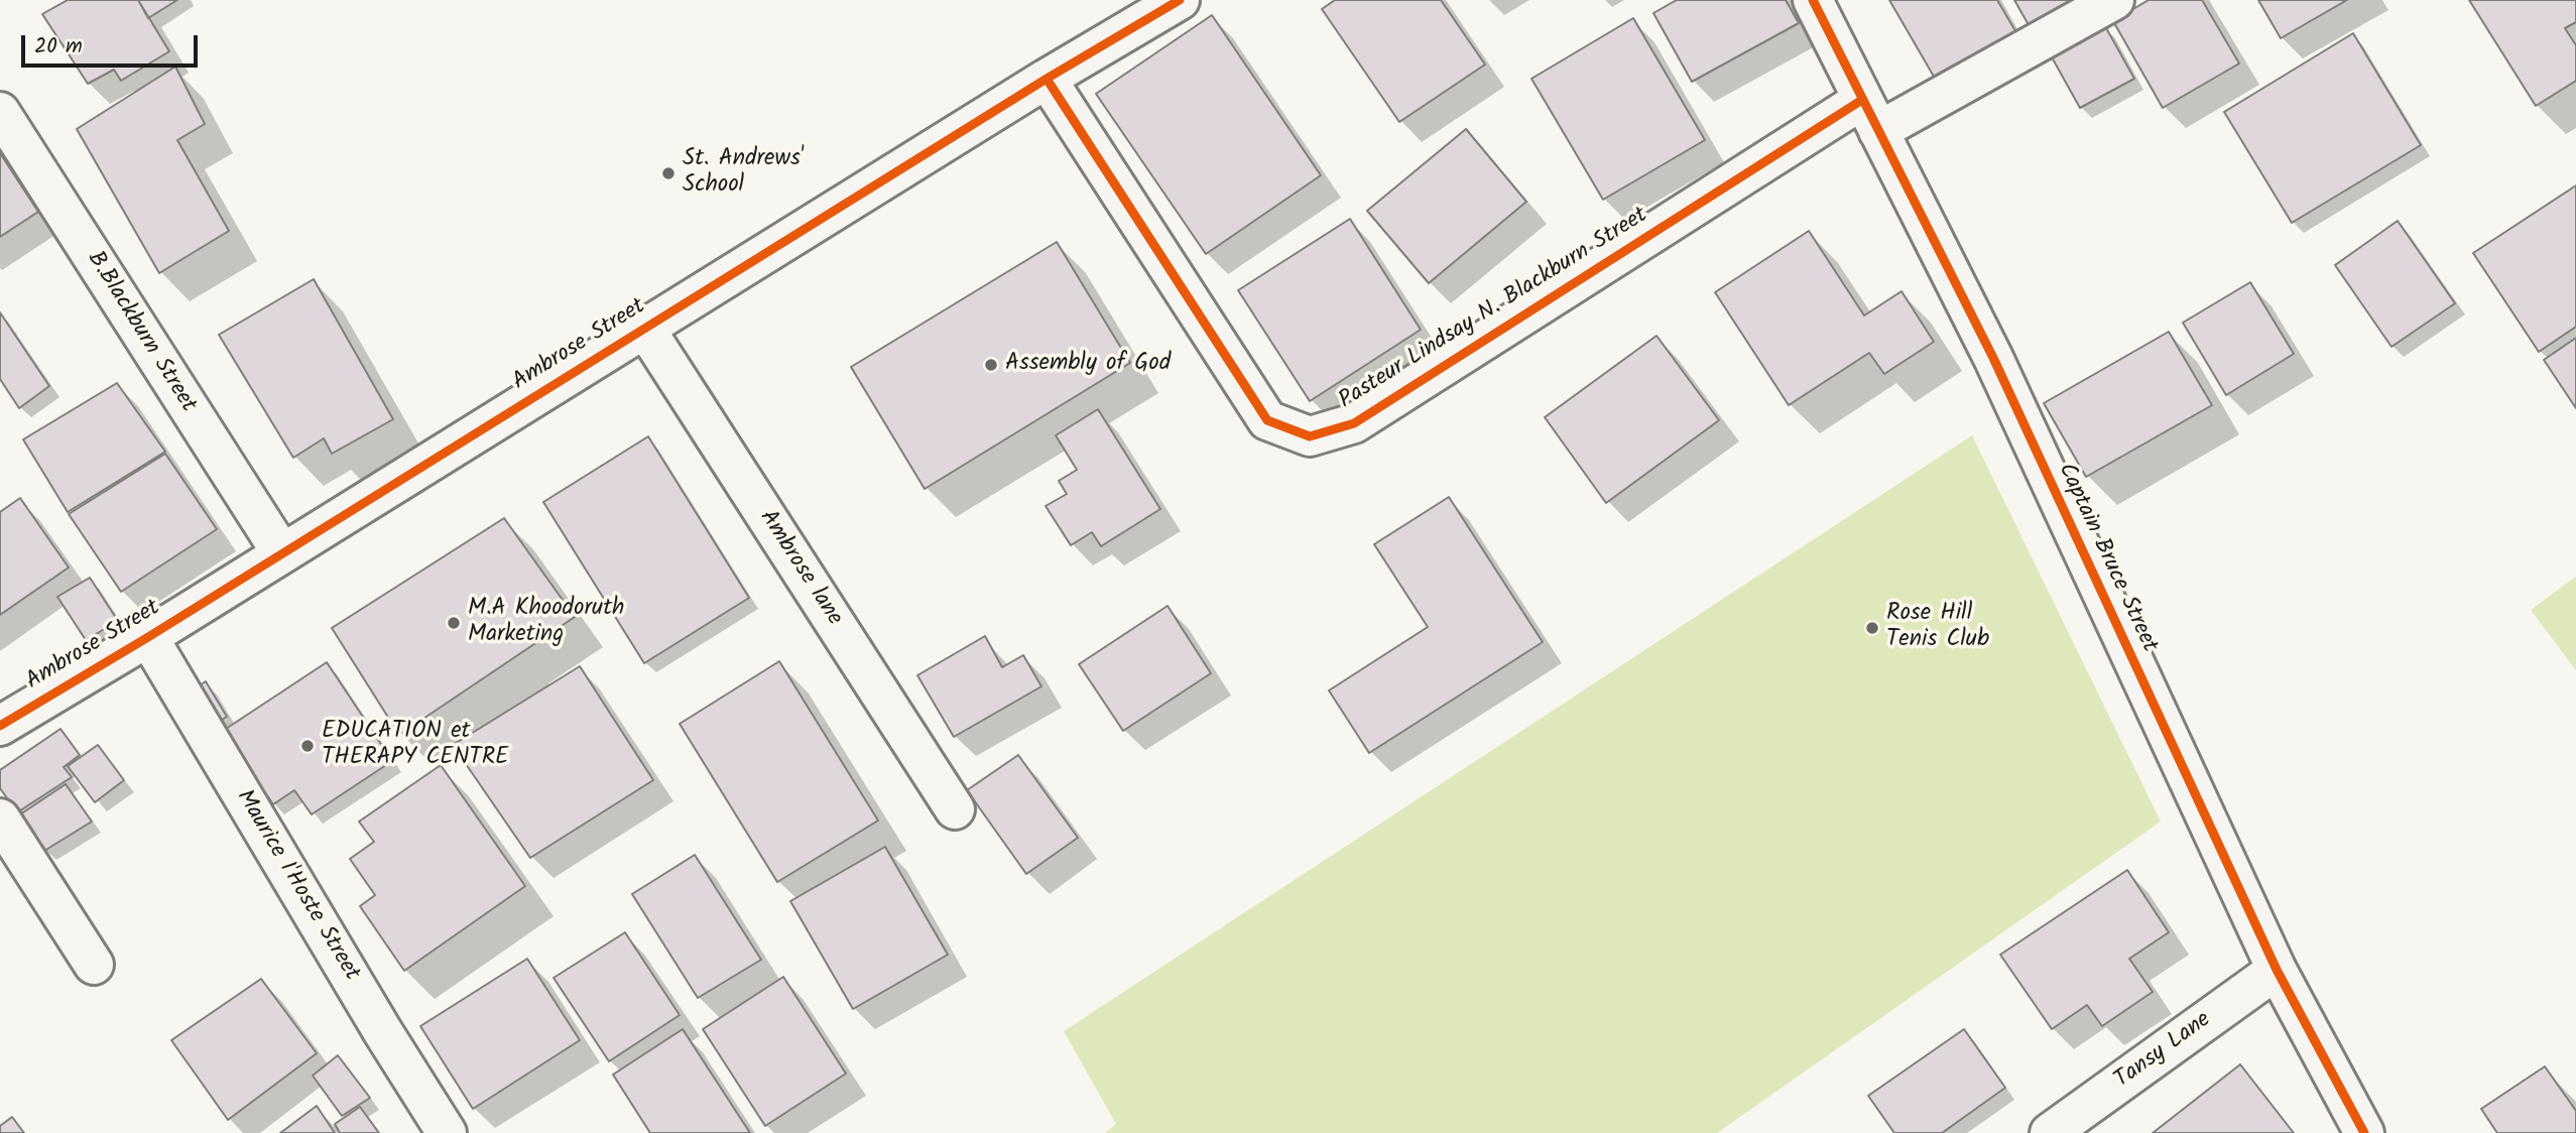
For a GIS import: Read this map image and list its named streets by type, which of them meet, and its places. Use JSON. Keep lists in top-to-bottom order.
{
  "streets": {
    "street": [
      "Pasteur Lindsay N. Blackburn Street",
      "B.Blackburn Street",
      "Ambrose Street",
      "Captain Bruce Street",
      "Ambrose lane",
      "Maurice I'Hoste Street",
      "Tansy Lane"
    ]
  },
  "crossings": [
    ["Pasteur Lindsay N. Blackburn Street", "Ambrose Street"],
    ["Pasteur Lindsay N. Blackburn Street", "Captain Bruce Street"],
    ["B.Blackburn Street", "Ambrose Street"],
    ["Ambrose Street", "Ambrose lane"],
    ["Ambrose Street", "Maurice I'Hoste Street"],
    ["Captain Bruce Street", "Tansy Lane"]
  ],
  "places": [
    "St. Andrews' School",
    "Assembly of God",
    "M.A Khoodoruth Marketing",
    "Rose Hill Tenis Club",
    "EDUCATION et THERAPY CENTRE"
  ],
  "scale_bar": "20 m"
}
